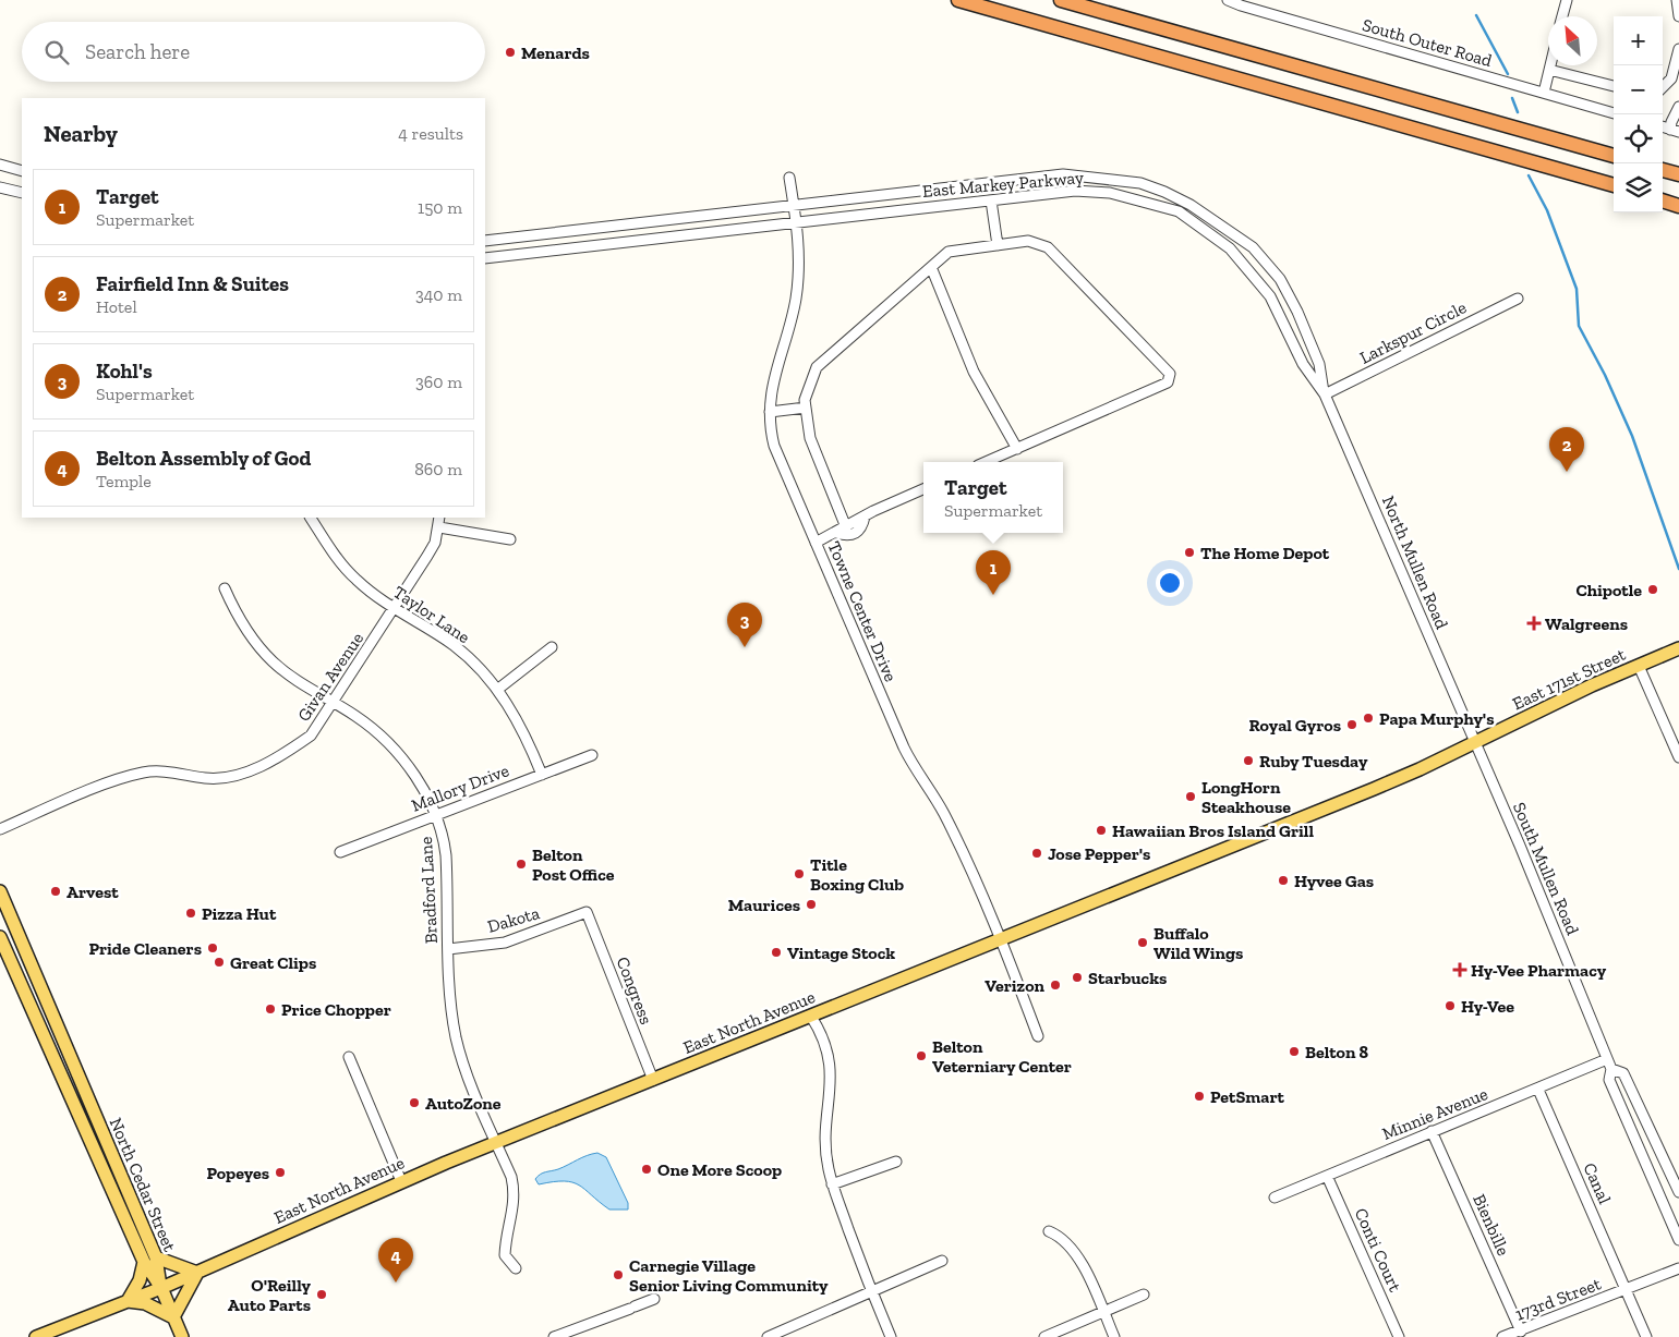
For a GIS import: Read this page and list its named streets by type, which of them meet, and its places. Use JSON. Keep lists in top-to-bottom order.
{
  "streets": {
    "main road": ["East 171st Street", "East North Avenue", "North Cedar Street"],
    "street": [
      "South Outer Road",
      "East Markey Parkway",
      "Larkspur Circle",
      "North Mullen Road",
      "Towne Center Drive",
      "Taylor Lane",
      "Givan Avenue",
      "Mallory Drive",
      "South Mullen Road",
      "Bradford Lane",
      "Dakota",
      "Congress",
      "Minnie Avenue",
      "Canal",
      "Bienbille",
      "Conti Court",
      "173rd Street"
    ]
  },
  "crossings": [
    ["East Markey Parkway", "Larkspur Circle"],
    ["East Markey Parkway", "North Mullen Road"],
    ["East Markey Parkway", "Towne Center Drive"],
    ["Larkspur Circle", "North Mullen Road"],
    ["North Mullen Road", "East 171st Street"],
    ["North Mullen Road", "South Mullen Road"],
    ["North Mullen Road", "East North Avenue"],
    ["Towne Center Drive", "East North Avenue"],
    ["Taylor Lane", "Givan Avenue"],
    ["Taylor Lane", "Mallory Drive"],
    ["Givan Avenue", "Bradford Lane"],
    ["East 171st Street", "South Mullen Road"],
    ["East 171st Street", "East North Avenue"],
    ["Mallory Drive", "Bradford Lane"],
    ["South Mullen Road", "East North Avenue"],
    ["South Mullen Road", "Minnie Avenue"],
    ["Bradford Lane", "Dakota"],
    ["Bradford Lane", "East North Avenue"],
    ["Dakota", "Congress"],
    ["Congress", "East North Avenue"],
    ["East North Avenue", "North Cedar Street"],
    ["Minnie Avenue", "Canal"],
    ["Minnie Avenue", "Bienbille"],
    ["Minnie Avenue", "Conti Court"],
    ["Canal", "173rd Street"],
    ["Bienbille", "173rd Street"]
  ],
  "places": {
    "other": [
      "Menards",
      "The Home Depot",
      "Chipotle",
      "Papa Murphy's",
      "Royal Gyros",
      "Ruby Tuesday",
      "LongHorn Steakhouse",
      "Hawaiian Bros Island Grill",
      "Jose Pepper's",
      "Belton Post Office",
      "Title Boxing Club",
      "Hyvee Gas",
      "Arvest",
      "Maurices",
      "Pizza Hut",
      "Buffalo Wild Wings",
      "Pride Cleaners",
      "Vintage Stock",
      "Great Clips",
      "Starbucks",
      "Verizon",
      "Hy-Vee",
      "Price Chopper",
      "Belton 8",
      "Belton Veterniary Center",
      "PetSmart",
      "AutoZone",
      "One More Scoop",
      "Popeyes",
      "Carnegie Village Senior Living Community",
      "O'Reilly Auto Parts"
    ],
    "health": ["Walgreens", "Hy-Vee Pharmacy"]
  },
  "north": "top left",
  "page": {
    "map_buttons": ["+", "−"],
    "search": "Search here",
    "heading": ["Nearby", "4 results"],
    "list": [
      {
        "mark": "1",
        "name": "Target",
        "note": "Supermarket",
        "value": "150 m"
      },
      {
        "mark": "2",
        "name": "Fairfield Inn & Suites",
        "note": "Hotel",
        "value": "340 m"
      },
      {
        "mark": "3",
        "name": "Kohl's",
        "note": "Supermarket",
        "value": "360 m"
      },
      {
        "mark": "4",
        "name": "Belton Assembly of God",
        "note": "Temple",
        "value": "860 m"
      }
    ],
    "pins": [
      "2",
      "1",
      "3",
      "4"
    ],
    "popup": ["Target", "Supermarket"]
  }
}
